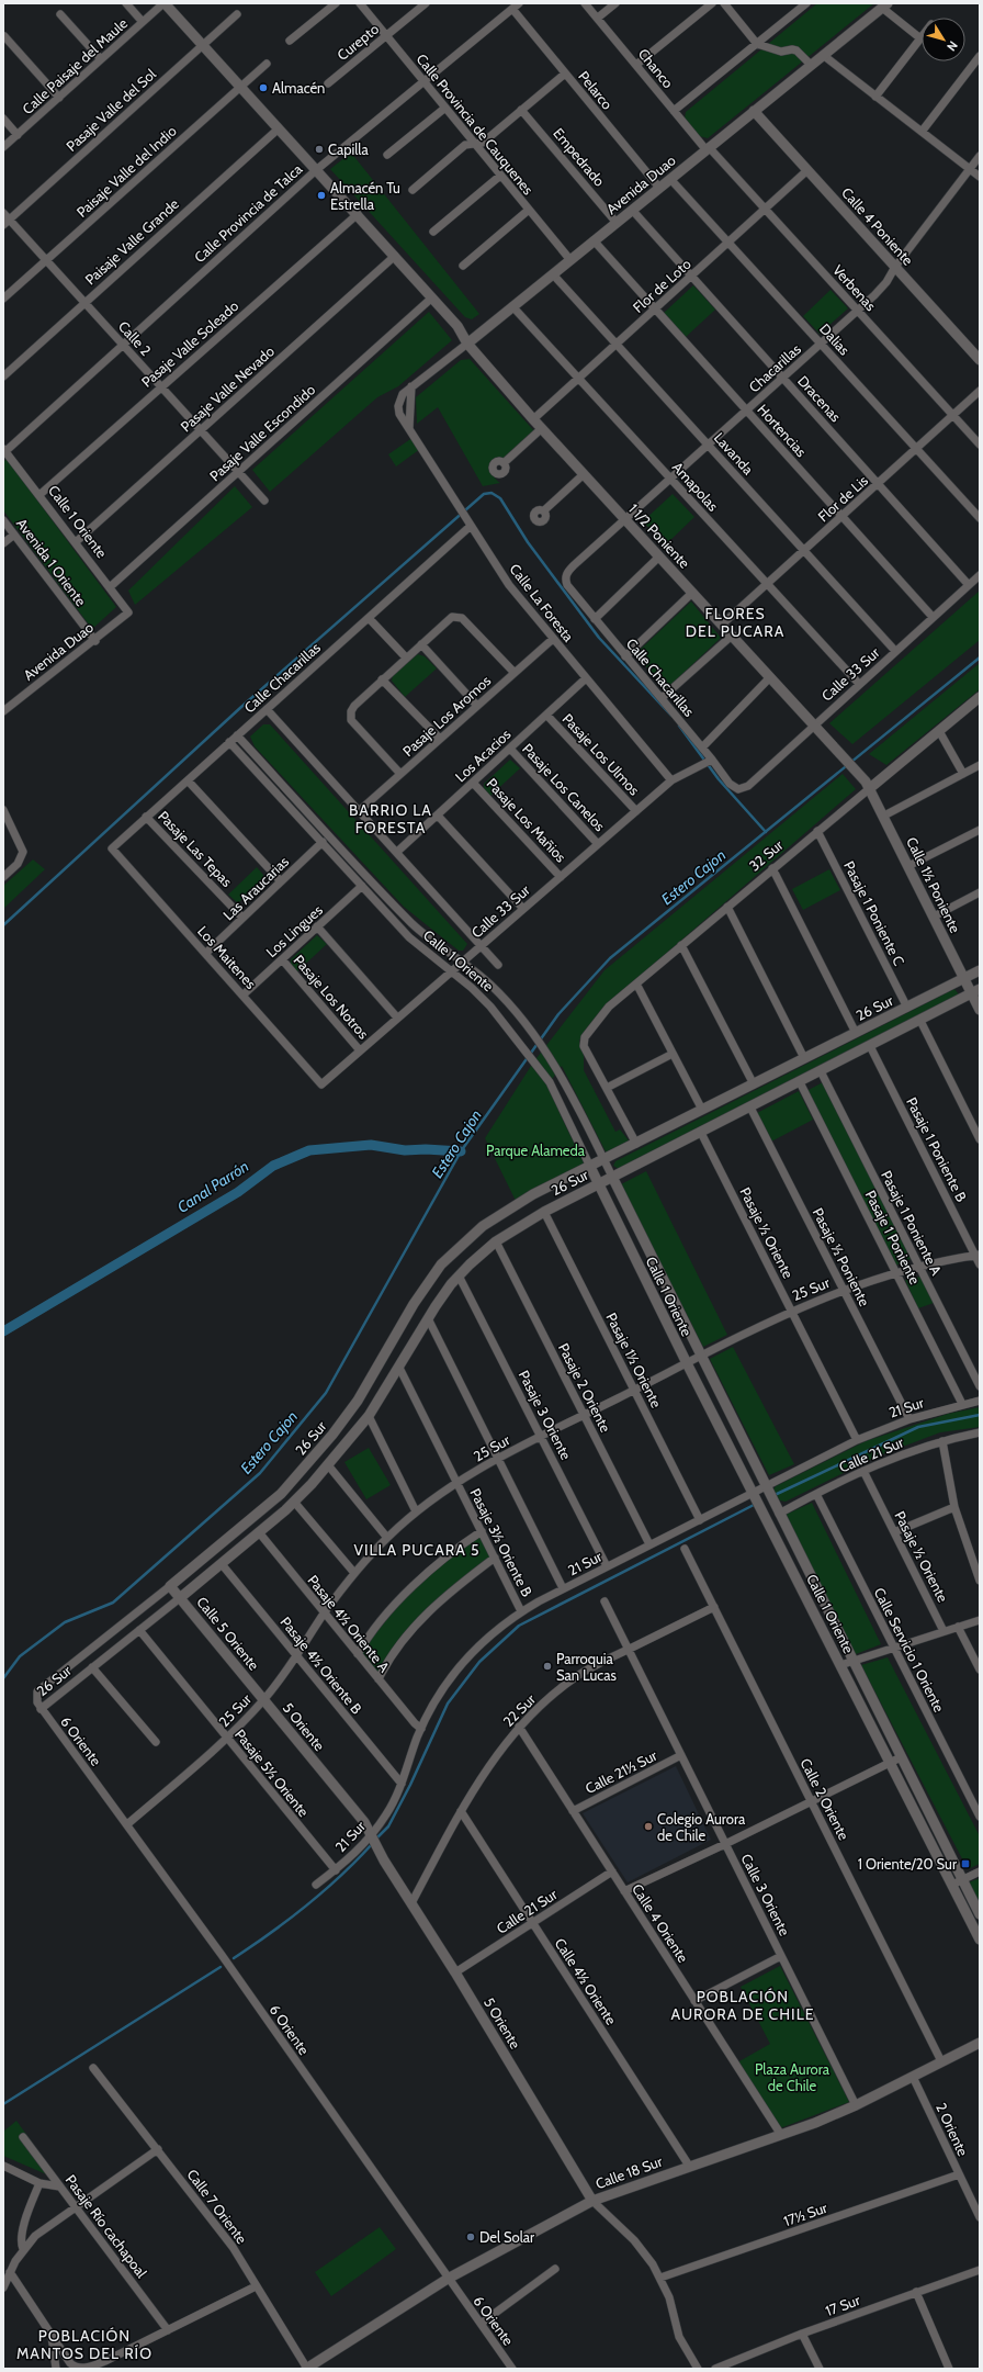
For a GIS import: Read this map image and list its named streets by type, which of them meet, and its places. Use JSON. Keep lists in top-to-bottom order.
{
  "streets": {
    "street": [
      "Curepto",
      "Calle Paisaje del Maule",
      "Chanco",
      "Pelarco",
      "Pasaje Valle del Sol",
      "Calle Provincia de Cauquenes",
      "Empedrado",
      "Paisaje Valle del Indio",
      "Avenida Duao",
      "Calle Provincia de Talca",
      "Calle 4 Poniente",
      "Paisaje Valle Grande",
      "Flor de Loto",
      "Verbenas",
      "Calle 2",
      "Dalias",
      "Pasaje Valle Soleado",
      "Chacarillas",
      "Pasaje Valle Nevado",
      "Dracenas",
      "Hortencias",
      "Pasaje Valle Escondido",
      "Lavanda",
      "Amapolas",
      "Flor de Lis",
      "Calle 1 Oriente",
      "1 1/2 Poniente",
      "Avenida 1 Oriente",
      "Calle La Foresta",
      "Calle 33 Sur",
      "Calle Chacarillas",
      "Pasaje Los Aromos",
      "Pasaje Los Ulmos",
      "Los Acacios",
      "Pasaje Los Canelos",
      "Pasaje Los Mañios",
      "Pasaje Las Tepas",
      "32 Sur",
      "Calle 1½ Poniente",
      "Las Araucarias",
      "Pasaje 1 Poniente C",
      "Los Lingues",
      "Los Maitenes",
      "Pasaje Los Notros",
      "26 Sur",
      "Pasaje 1 Poniente B",
      "Pasaje 1 Poniente A",
      "Pasaje ½ Oriente",
      "Pasaje 1 Poniente",
      "Pasaje ½ Poniente",
      "25 Sur",
      "Pasaje 1½ Oriente",
      "Pasaje 2 Oriente",
      "21 Sur",
      "Pasaje 3 Oriente",
      "Calle 21 Sur",
      "Pasaje 3½ Oriente B",
      "Pasaje 4½ Oriente A",
      "Calle 5 Oriente",
      "Calle Servicio 1 Oriente",
      "Pasaje 4½ Oriente B",
      "22 Sur",
      "5 Oriente",
      "6 Oriente",
      "Calle 21½ Sur",
      "Pasaje 5½ Oriente",
      "Calle 2 Oriente",
      "Calle 3 Oriente",
      "Calle 4 Oriente",
      "Calle 4½ Oriente",
      "2 Oriente",
      "Calle 18 Sur",
      "Calle 7 Oriente",
      "17½ Sur",
      "Pasaje Río cachapoal",
      "17 Sur"
    ]
  },
  "crossings": [
    ["Curepto", "Calle Provincia de Cauquenes"],
    ["Calle Paisaje del Maule", "1 1/2 Poniente"],
    ["Chanco", "Avenida Duao"],
    ["Chanco", "Verbenas"],
    ["Pelarco", "Avenida Duao"],
    ["Pelarco", "Calle Provincia de Talca"],
    ["Pasaje Valle del Sol", "Calle 2"],
    ["Pasaje Valle del Sol", "1 1/2 Poniente"],
    ["Calle Provincia de Cauquenes", "Avenida Duao"],
    ["Calle Provincia de Cauquenes", "Calle Provincia de Talca"],
    ["Empedrado", "Avenida Duao"],
    ["Paisaje Valle del Indio", "Calle 2"],
    ["Paisaje Valle del Indio", "1 1/2 Poniente"],
    ["Avenida Duao", "Calle 4 Poniente"],
    ["Avenida Duao", "Verbenas"],
    ["Avenida Duao", "Dalias"],
    ["Avenida Duao", "Dracenas"],
    ["Avenida Duao", "Hortencias"],
    ["Avenida Duao", "Lavanda"],
    ["Avenida Duao", "Amapolas"],
    ["Avenida Duao", "Calle 1 Oriente"],
    ["Avenida Duao", "1 1/2 Poniente"],
    ["Avenida Duao", "Avenida 1 Oriente"],
    ["Avenida Duao", "Calle La Foresta"],
    ["Calle Provincia de Talca", "Calle 2"],
    ["Calle Provincia de Talca", "Calle 1 Oriente"],
    ["Calle Provincia de Talca", "1 1/2 Poniente"],
    ["Calle 4 Poniente", "Flor de Loto"],
    ["Calle 4 Poniente", "Chacarillas"],
    ["Paisaje Valle Grande", "Calle 2"],
    ["Paisaje Valle Grande", "1 1/2 Poniente"],
    ["Flor de Loto", "Verbenas"],
    ["Flor de Loto", "Dalias"],
    ["Flor de Loto", "Dracenas"],
    ["Flor de Loto", "Hortencias"],
    ["Flor de Loto", "Lavanda"],
    ["Flor de Loto", "Amapolas"],
    ["Flor de Loto", "1 1/2 Poniente"],
    ["Verbenas", "Chacarillas"],
    ["Verbenas", "Flor de Lis"],
    ["Calle 2", "Pasaje Valle Soleado"],
    ["Calle 2", "Pasaje Valle Nevado"],
    ["Calle 2", "Pasaje Valle Escondido"],
    ["Dalias", "Chacarillas"],
    ["Dalias", "Flor de Lis"],
    ["Pasaje Valle Soleado", "Calle 1 Oriente"],
    ["Pasaje Valle Soleado", "1 1/2 Poniente"],
    ["Chacarillas", "Dracenas"],
    ["Chacarillas", "Hortencias"],
    ["Chacarillas", "Lavanda"],
    ["Chacarillas", "Amapolas"],
    ["Chacarillas", "1 1/2 Poniente"],
    ["Chacarillas", "Calle Chacarillas"],
    ["Pasaje Valle Nevado", "Calle 1 Oriente"],
    ["Pasaje Valle Nevado", "1 1/2 Poniente"],
    ["Dracenas", "Flor de Lis"],
    ["Dracenas", "Calle 33 Sur"],
    ["Hortencias", "Flor de Lis"],
    ["Hortencias", "Calle 33 Sur"],
    ["Pasaje Valle Escondido", "Calle 1 Oriente"],
    ["Pasaje Valle Escondido", "1 1/2 Poniente"],
    ["Lavanda", "Flor de Lis"],
    ["Lavanda", "Calle 33 Sur"],
    ["Amapolas", "Flor de Lis"],
    ["Amapolas", "Calle 33 Sur"],
    ["Flor de Lis", "1 1/2 Poniente"],
    ["Calle 1 Oriente", "Calle 33 Sur"],
    ["Calle 1 Oriente", "Calle Chacarillas"],
    ["Calle 1 Oriente", "Pasaje Los Aromos"],
    ["Calle 1 Oriente", "Los Acacios"],
    ["Calle 1 Oriente", "Las Araucarias"],
    ["Calle 1 Oriente", "Los Lingues"],
    ["Calle 1 Oriente", "26 Sur"],
    ["Calle 1 Oriente", "25 Sur"],
    ["Calle 1 Oriente", "21 Sur"],
    ["Calle 1 Oriente", "Calle 21 Sur"],
    ["1 1/2 Poniente", "Calle 33 Sur"],
    ["1 1/2 Poniente", "Calle 1½ Poniente"],
    ["Calle La Foresta", "Calle 33 Sur"],
    ["Calle La Foresta", "Calle Chacarillas"],
    ["Calle La Foresta", "Pasaje Los Aromos"],
    ["Calle La Foresta", "Los Acacios"],
    ["Calle 33 Sur", "Calle Chacarillas"],
    ["Calle 33 Sur", "Pasaje Los Ulmos"],
    ["Calle 33 Sur", "Pasaje Los Canelos"],
    ["Calle 33 Sur", "Pasaje Los Mañios"],
    ["Calle 33 Sur", "Los Maitenes"],
    ["Calle 33 Sur", "Pasaje Los Notros"],
    ["Calle Chacarillas", "Pasaje Las Tepas"],
    ["Calle Chacarillas", "Los Maitenes"],
    ["Pasaje Los Ulmos", "Los Acacios"],
    ["Los Acacios", "Pasaje Los Canelos"],
    ["Los Acacios", "Pasaje Los Mañios"],
    ["Pasaje Las Tepas", "Las Araucarias"],
    ["32 Sur", "Calle 1½ Poniente"],
    ["32 Sur", "Pasaje 1 Poniente C"],
    ["Calle 1½ Poniente", "26 Sur"],
    ["Las Araucarias", "Los Maitenes"],
    ["Pasaje 1 Poniente C", "26 Sur"],
    ["Los Lingues", "Los Maitenes"],
    ["Los Lingues", "Pasaje Los Notros"],
    ["26 Sur", "Pasaje 1 Poniente B"],
    ["26 Sur", "Pasaje 1 Poniente A"],
    ["26 Sur", "Pasaje ½ Oriente"],
    ["26 Sur", "Pasaje 1 Poniente"],
    ["26 Sur", "Pasaje ½ Poniente"],
    ["26 Sur", "Pasaje 1½ Oriente"],
    ["26 Sur", "Pasaje 2 Oriente"],
    ["26 Sur", "Pasaje 3 Oriente"],
    ["26 Sur", "Pasaje 3½ Oriente B"],
    ["26 Sur", "Pasaje 4½ Oriente A"],
    ["26 Sur", "Calle 5 Oriente"],
    ["26 Sur", "Pasaje 4½ Oriente B"],
    ["26 Sur", "6 Oriente"],
    ["26 Sur", "Pasaje 5½ Oriente"],
    ["Pasaje 1 Poniente B", "25 Sur"],
    ["Pasaje 1 Poniente A", "25 Sur"],
    ["Pasaje ½ Oriente", "25 Sur"],
    ["Pasaje ½ Oriente", "21 Sur"],
    ["Pasaje ½ Oriente", "Calle 21 Sur"],
    ["Pasaje 1 Poniente", "25 Sur"],
    ["Pasaje 1 Poniente", "21 Sur"],
    ["Pasaje ½ Poniente", "25 Sur"],
    ["Pasaje ½ Poniente", "21 Sur"],
    ["25 Sur", "Pasaje 1½ Oriente"],
    ["25 Sur", "Pasaje 2 Oriente"],
    ["25 Sur", "Pasaje 3 Oriente"],
    ["25 Sur", "Pasaje 3½ Oriente B"],
    ["25 Sur", "Pasaje 4½ Oriente A"],
    ["25 Sur", "Calle 5 Oriente"],
    ["25 Sur", "Pasaje 4½ Oriente B"],
    ["25 Sur", "5 Oriente"],
    ["25 Sur", "6 Oriente"],
    ["25 Sur", "Pasaje 5½ Oriente"],
    ["Pasaje 1½ Oriente", "21 Sur"],
    ["Pasaje 2 Oriente", "21 Sur"],
    ["21 Sur", "Pasaje 3 Oriente"],
    ["21 Sur", "Pasaje 3½ Oriente B"],
    ["21 Sur", "Pasaje 4½ Oriente A"],
    ["21 Sur", "Pasaje 4½ Oriente B"],
    ["21 Sur", "5 Oriente"],
    ["21 Sur", "Pasaje 5½ Oriente"],
    ["Calle 21 Sur", "Calle Servicio 1 Oriente"],
    ["Calle 21 Sur", "5 Oriente"],
    ["Calle 21 Sur", "Calle 4 Oriente"],
    ["Calle 21 Sur", "Calle 4½ Oriente"],
    ["Calle 5 Oriente", "5 Oriente"],
    ["22 Sur", "5 Oriente"],
    ["22 Sur", "Calle 2 Oriente"],
    ["22 Sur", "Calle 3 Oriente"],
    ["22 Sur", "Calle 4 Oriente"],
    ["22 Sur", "Calle 4½ Oriente"],
    ["5 Oriente", "Calle 18 Sur"],
    ["5 Oriente", "17½ Sur"],
    ["6 Oriente", "Calle 18 Sur"],
    ["Calle 21½ Sur", "Calle 3 Oriente"],
    ["Calle 21½ Sur", "Calle 4 Oriente"],
    ["Calle 2 Oriente", "Calle 18 Sur"],
    ["Calle 3 Oriente", "Calle 18 Sur"],
    ["Calle 4 Oriente", "Calle 18 Sur"],
    ["Calle 4½ Oriente", "Calle 18 Sur"],
    ["2 Oriente", "Calle 18 Sur"],
    ["2 Oriente", "17½ Sur"],
    ["Calle 18 Sur", "Calle 7 Oriente"]
  ],
  "districts": [
    "FLORES DEL PUCARA",
    "BARRIO LA FORESTA",
    "VILLA PUCARA 5",
    "POBLACIÓN AURORA DE CHILE",
    "POBLACIÓN MANTOS DEL RÍO"
  ],
  "water": ["Estero Cajon", "Canal Parrón"],
  "parks": ["Parque Alameda", "Plaza Aurora de Chile"],
  "places": {
    "other": [
      "Almacén",
      "Capilla",
      "Almacén Tu Estrella",
      "Parroquia San Lucas",
      "Colegio Aurora de Chile",
      "Del Solar"
    ],
    "transit": ["1 Oriente/20 Sur"]
  },
  "north": "bottom right"
}
